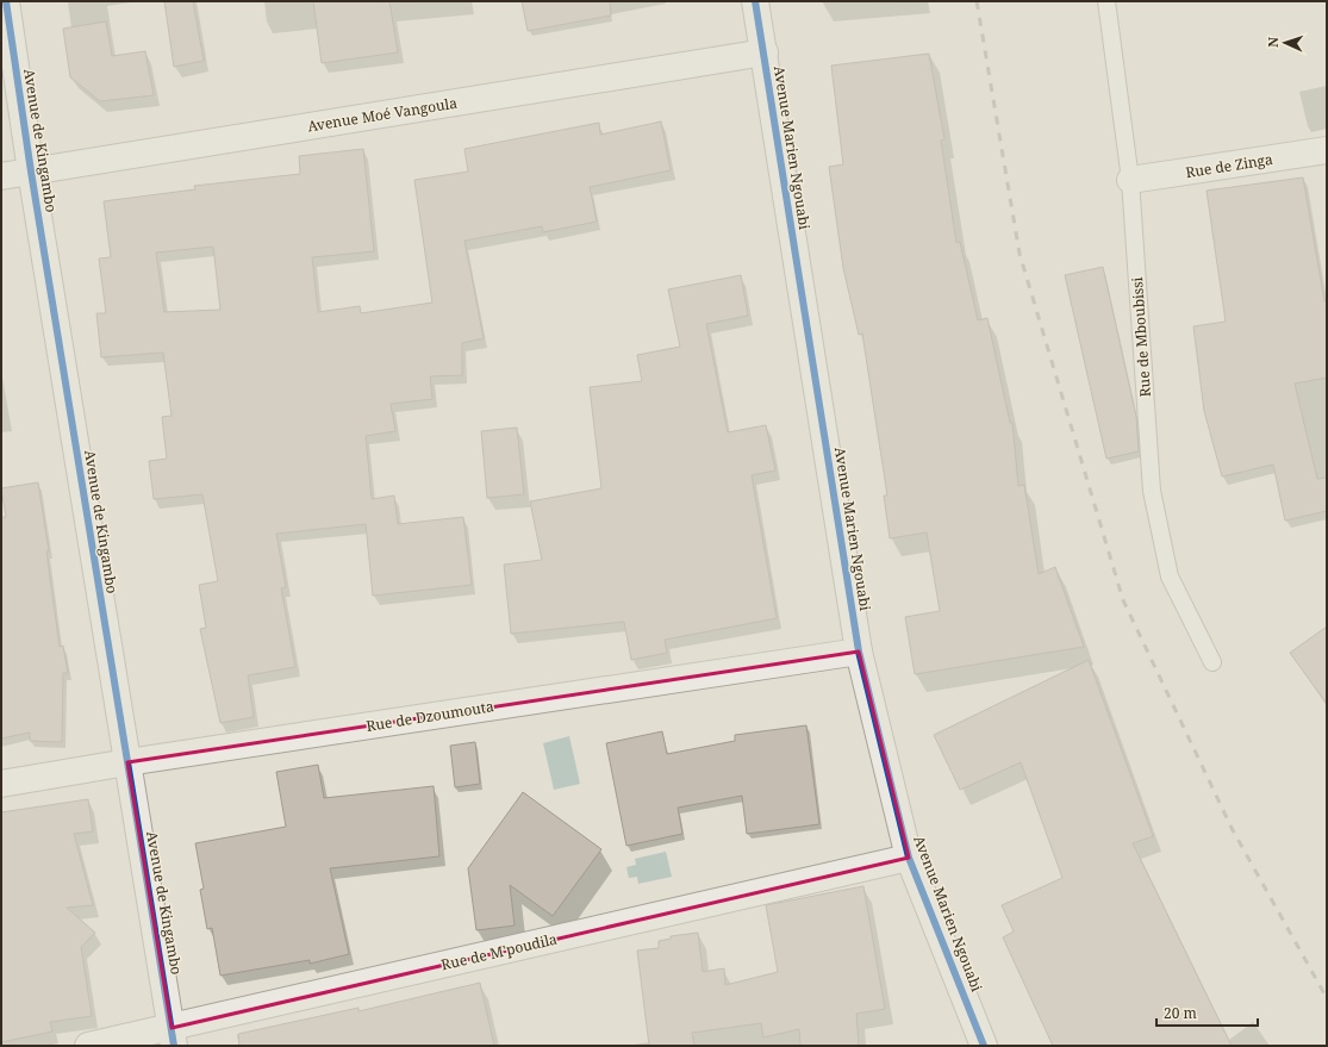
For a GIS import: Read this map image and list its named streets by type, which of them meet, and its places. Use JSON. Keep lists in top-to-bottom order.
{
  "streets": {
    "street": [
      "Avenue Moé Vangoula",
      "Avenue de Kingambo",
      "Avenue Marien Ngouabi",
      "Rue de Zinga",
      "Rue de Dzoumouta",
      "Rue de M'poudila"
    ],
    "lane": ["Rue de Mboubissi"]
  },
  "crossings": [
    ["Avenue Moé Vangoula", "Avenue de Kingambo"],
    ["Avenue Moé Vangoula", "Avenue Marien Ngouabi"],
    ["Avenue de Kingambo", "Rue de Dzoumouta"],
    ["Avenue de Kingambo", "Rue de M'poudila"],
    ["Avenue Marien Ngouabi", "Rue de Dzoumouta"],
    ["Avenue Marien Ngouabi", "Rue de M'poudila"],
    ["Rue de Zinga", "Rue de Mboubissi"]
  ],
  "scale_bar": "20 m",
  "north": "left"
}
